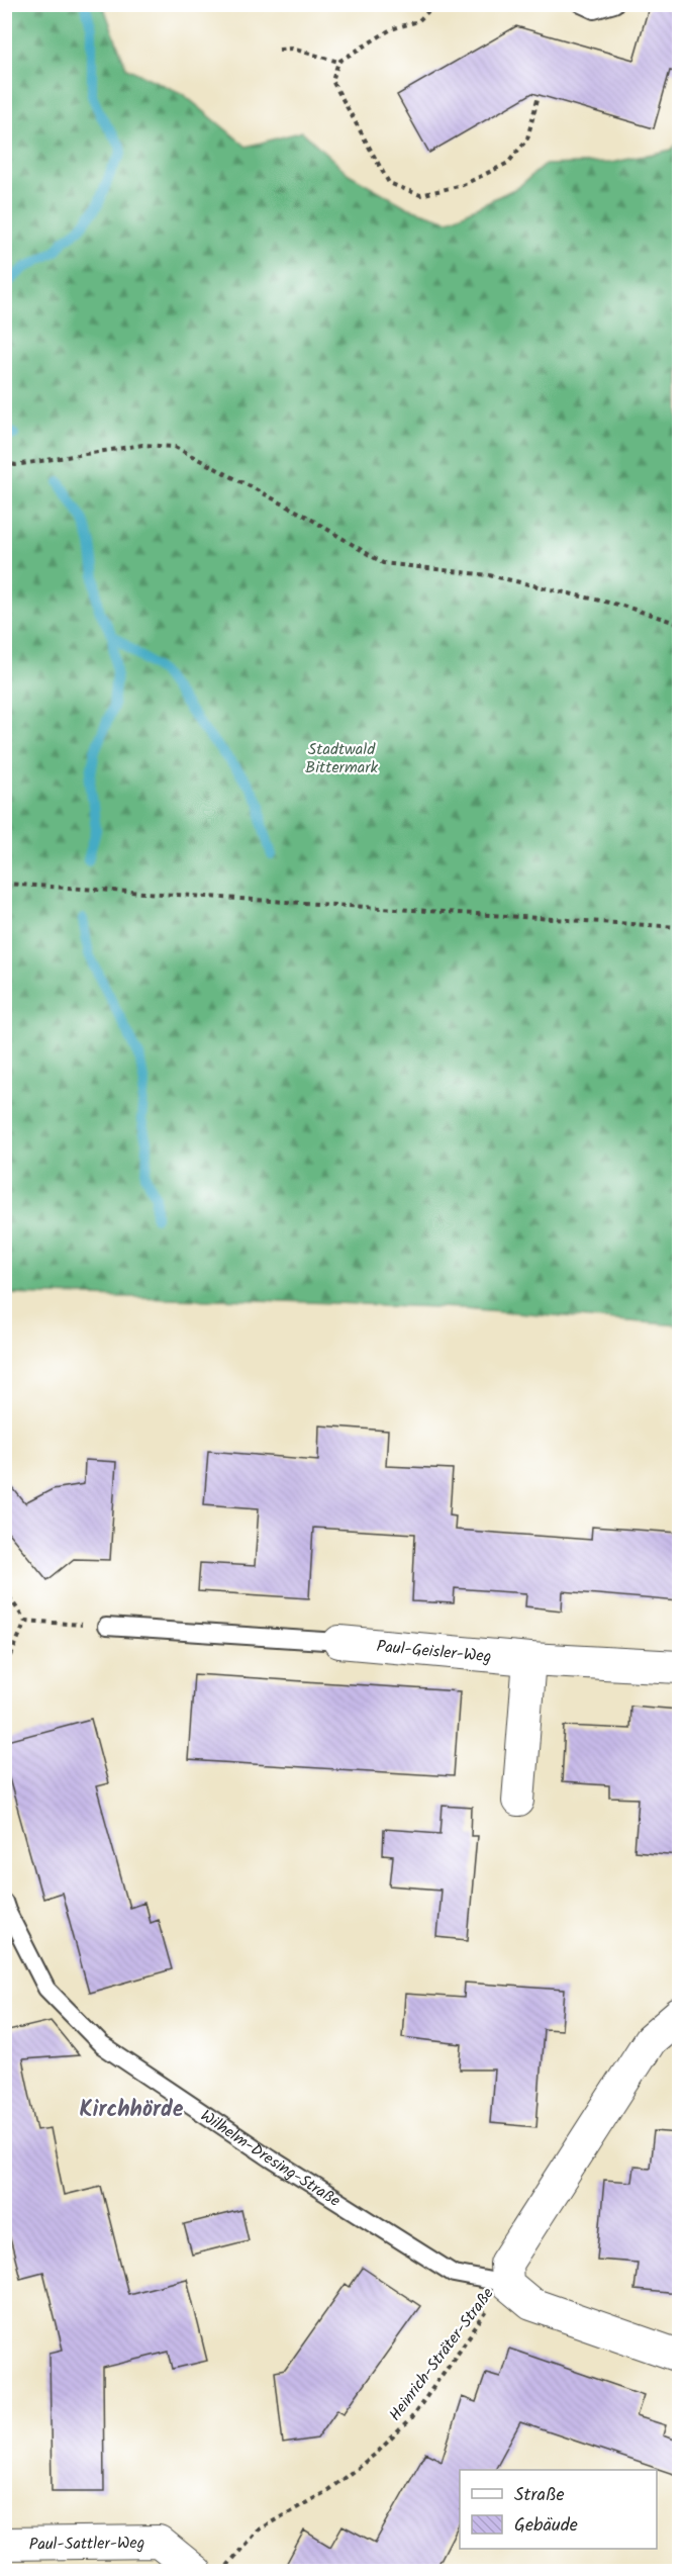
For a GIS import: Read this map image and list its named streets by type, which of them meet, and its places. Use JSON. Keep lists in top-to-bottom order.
{
  "streets": {
    "street": ["Paul-Geisler-Weg", "Wilhelm-Dresing-Straße", "Paul-Sattler-Weg"],
    "path": ["Heinrich-Sträter-Straße"]
  },
  "crossings": [
    ["Wilhelm-Dresing-Straße", "Heinrich-Sträter-Straße"]
  ],
  "districts": ["Kirchhörde"],
  "parks": ["Stadtwald Bittermark"],
  "legend": ["Straße", "Gebäude"]
}
